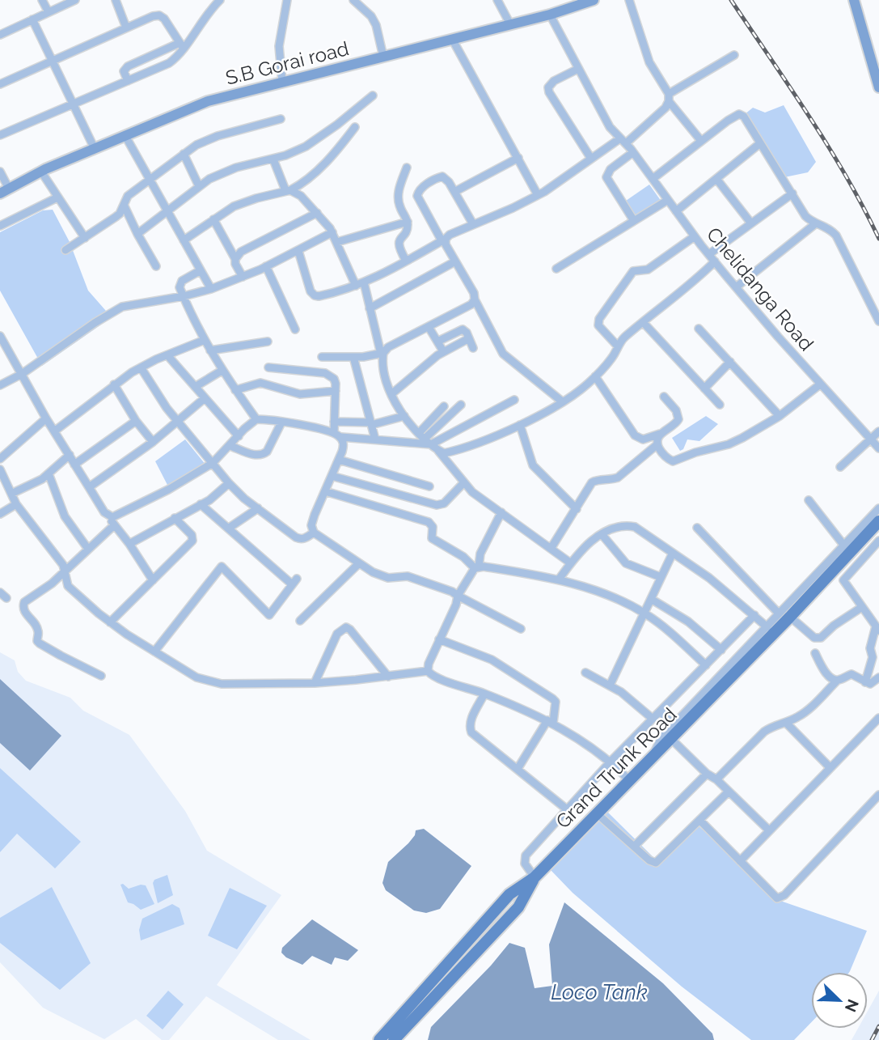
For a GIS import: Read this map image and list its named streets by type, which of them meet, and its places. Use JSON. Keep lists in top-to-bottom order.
{
  "streets": {
    "main road": ["Grand Trunk Road"],
    "street": ["S.B Gorai road", "Chelidanga Road"]
  },
  "crossings": [
    ["S.B Gorai road", "Chelidanga Road"]
  ],
  "water": ["Loco Tank"],
  "north": "bottom right"
}
